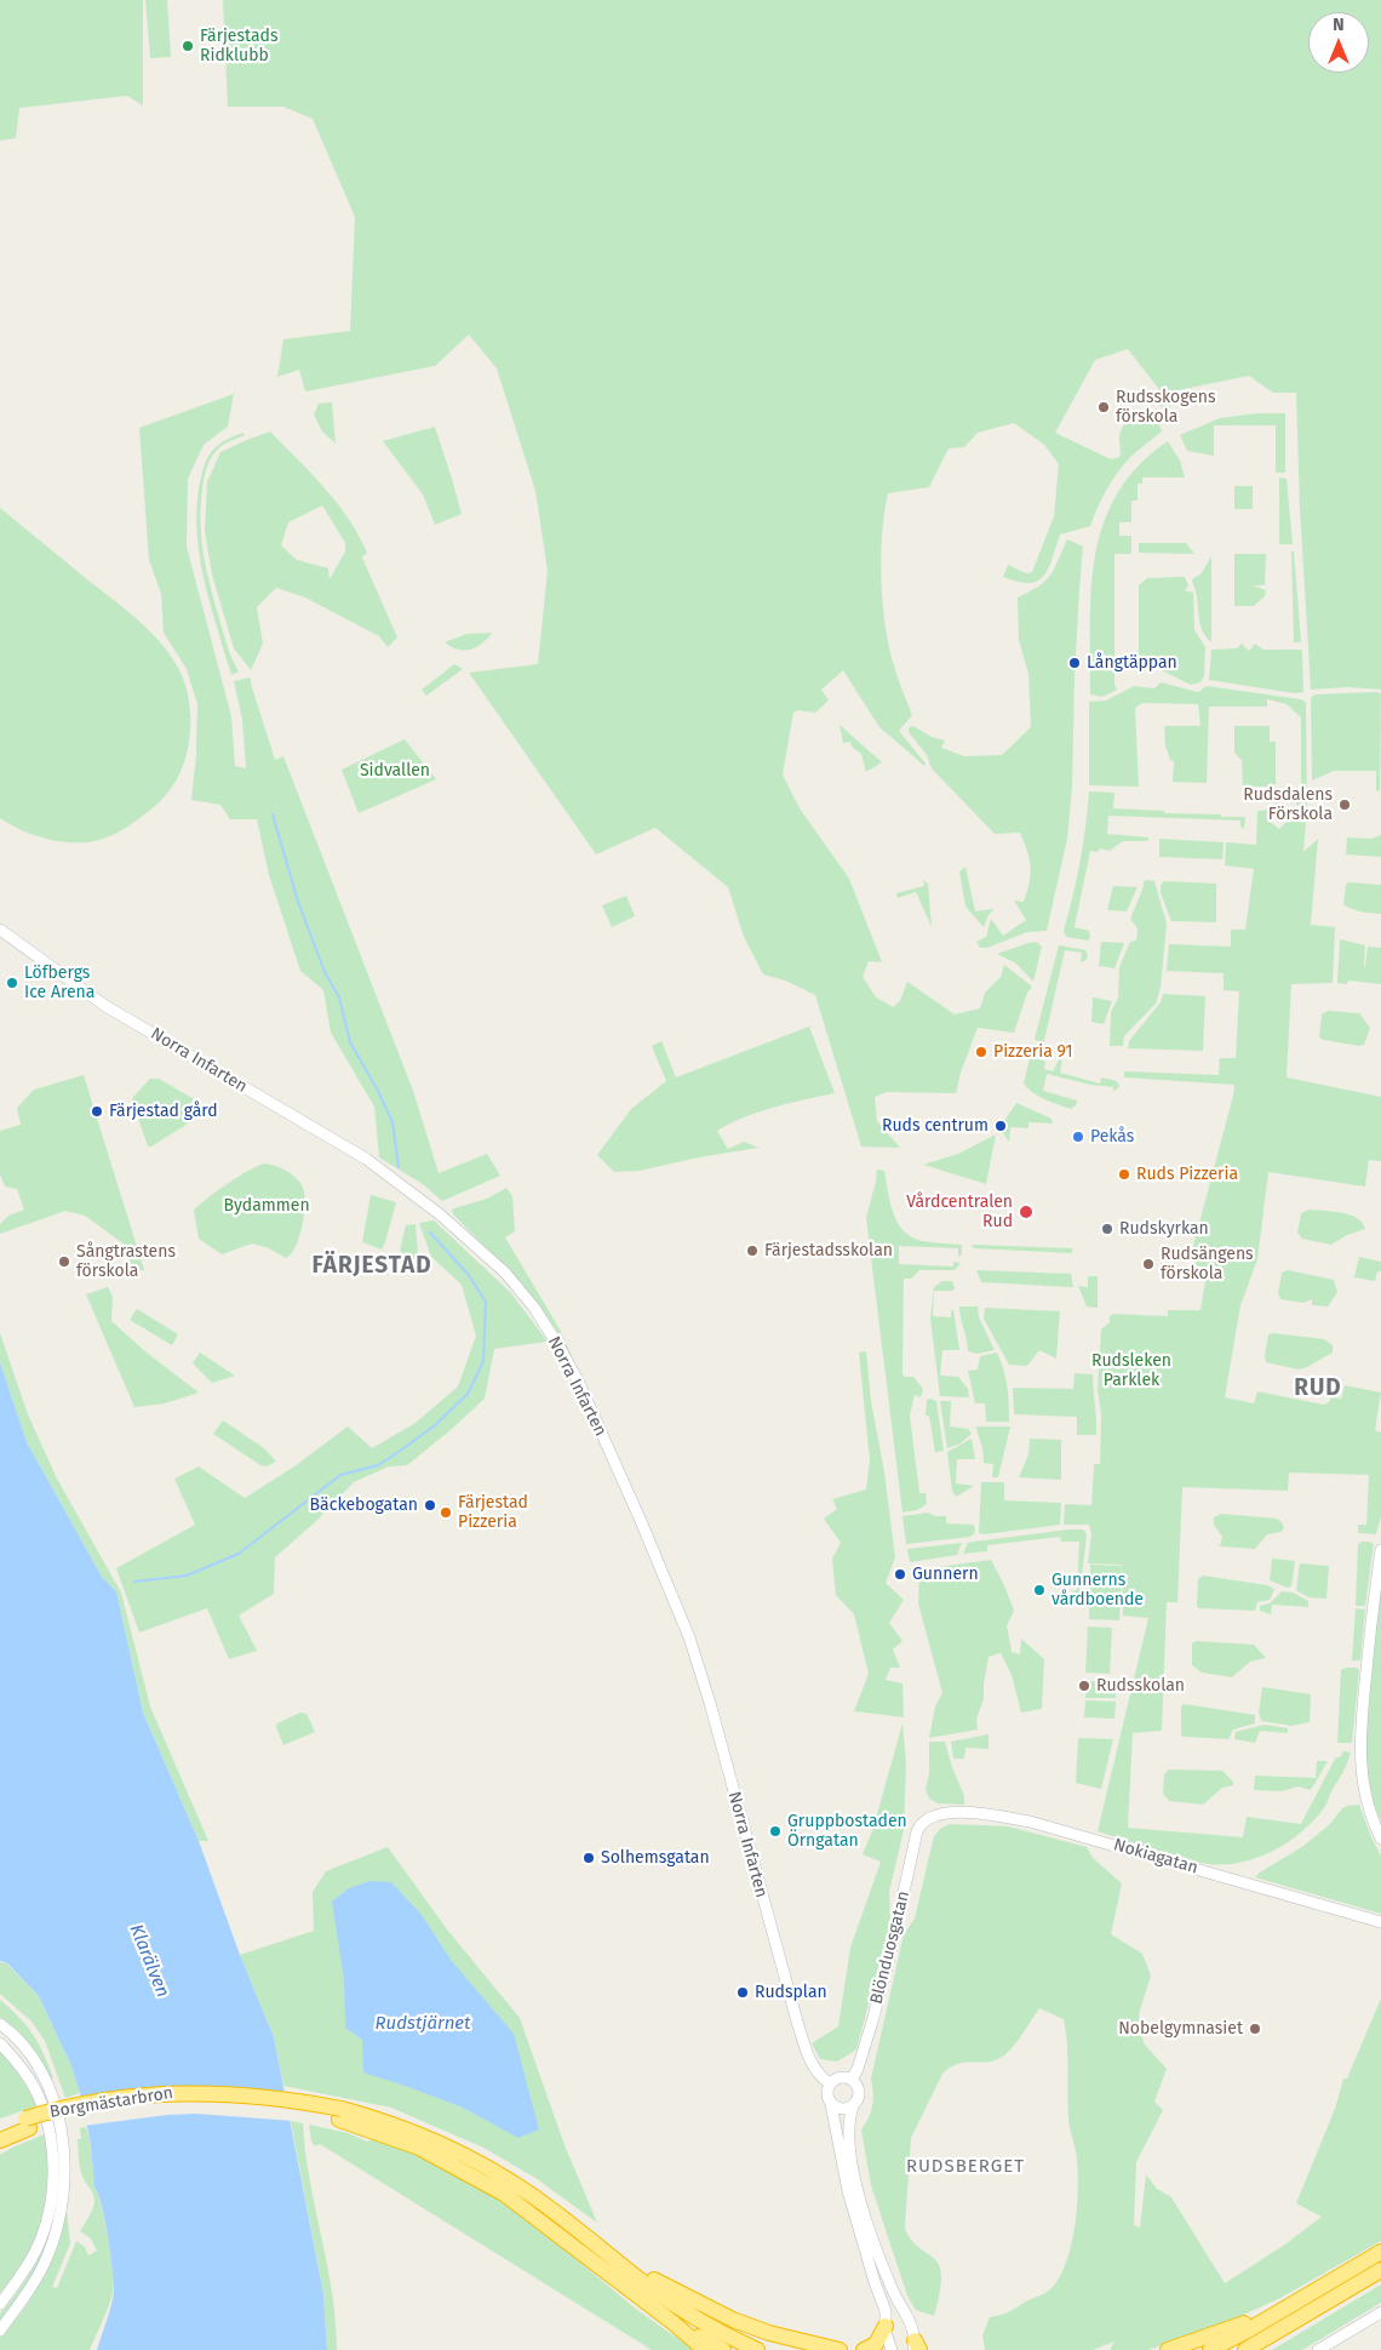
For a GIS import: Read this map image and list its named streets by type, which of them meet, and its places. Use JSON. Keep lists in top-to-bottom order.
{
  "streets": {
    "highway": ["Borgmästarbron"],
    "street": ["Norra Infarten", "Nokiagatan", "Blönduosgatan"]
  },
  "crossings": [
    ["Norra Infarten", "Blönduosgatan"],
    ["Nokiagatan", "Blönduosgatan"]
  ],
  "districts": ["FÄRJESTAD", "RUD", "RUDSBERGET"],
  "water": ["Klarälven", "Rudstjärnet"],
  "parks": ["Sidvallen", "Bydammen", "Rudsleken Parklek"],
  "places": [
    "Färjestads Ridklubb",
    "Rudsskogens förskola",
    "Långtäppan",
    "Rudsdalens Förskola",
    "Löfbergs Ice Arena",
    "Pizzeria 91",
    "Färjestad gård",
    "Ruds centrum",
    "Pekås",
    "Ruds Pizzeria",
    "Vårdcentralen Rud",
    "Rudskyrkan",
    "Färjestadsskolan",
    "Sångtrastens förskola",
    "Rudsängens förskola",
    "Bäckebogatan",
    "Färjestad Pizzeria",
    "Gunnern",
    "Gunnerns vårdboende",
    "Rudsskolan",
    "Gruppbostaden Örngatan",
    "Solhemsgatan",
    "Rudsplan",
    "Nobelgymnasiet"
  ],
  "north": "top"
}
